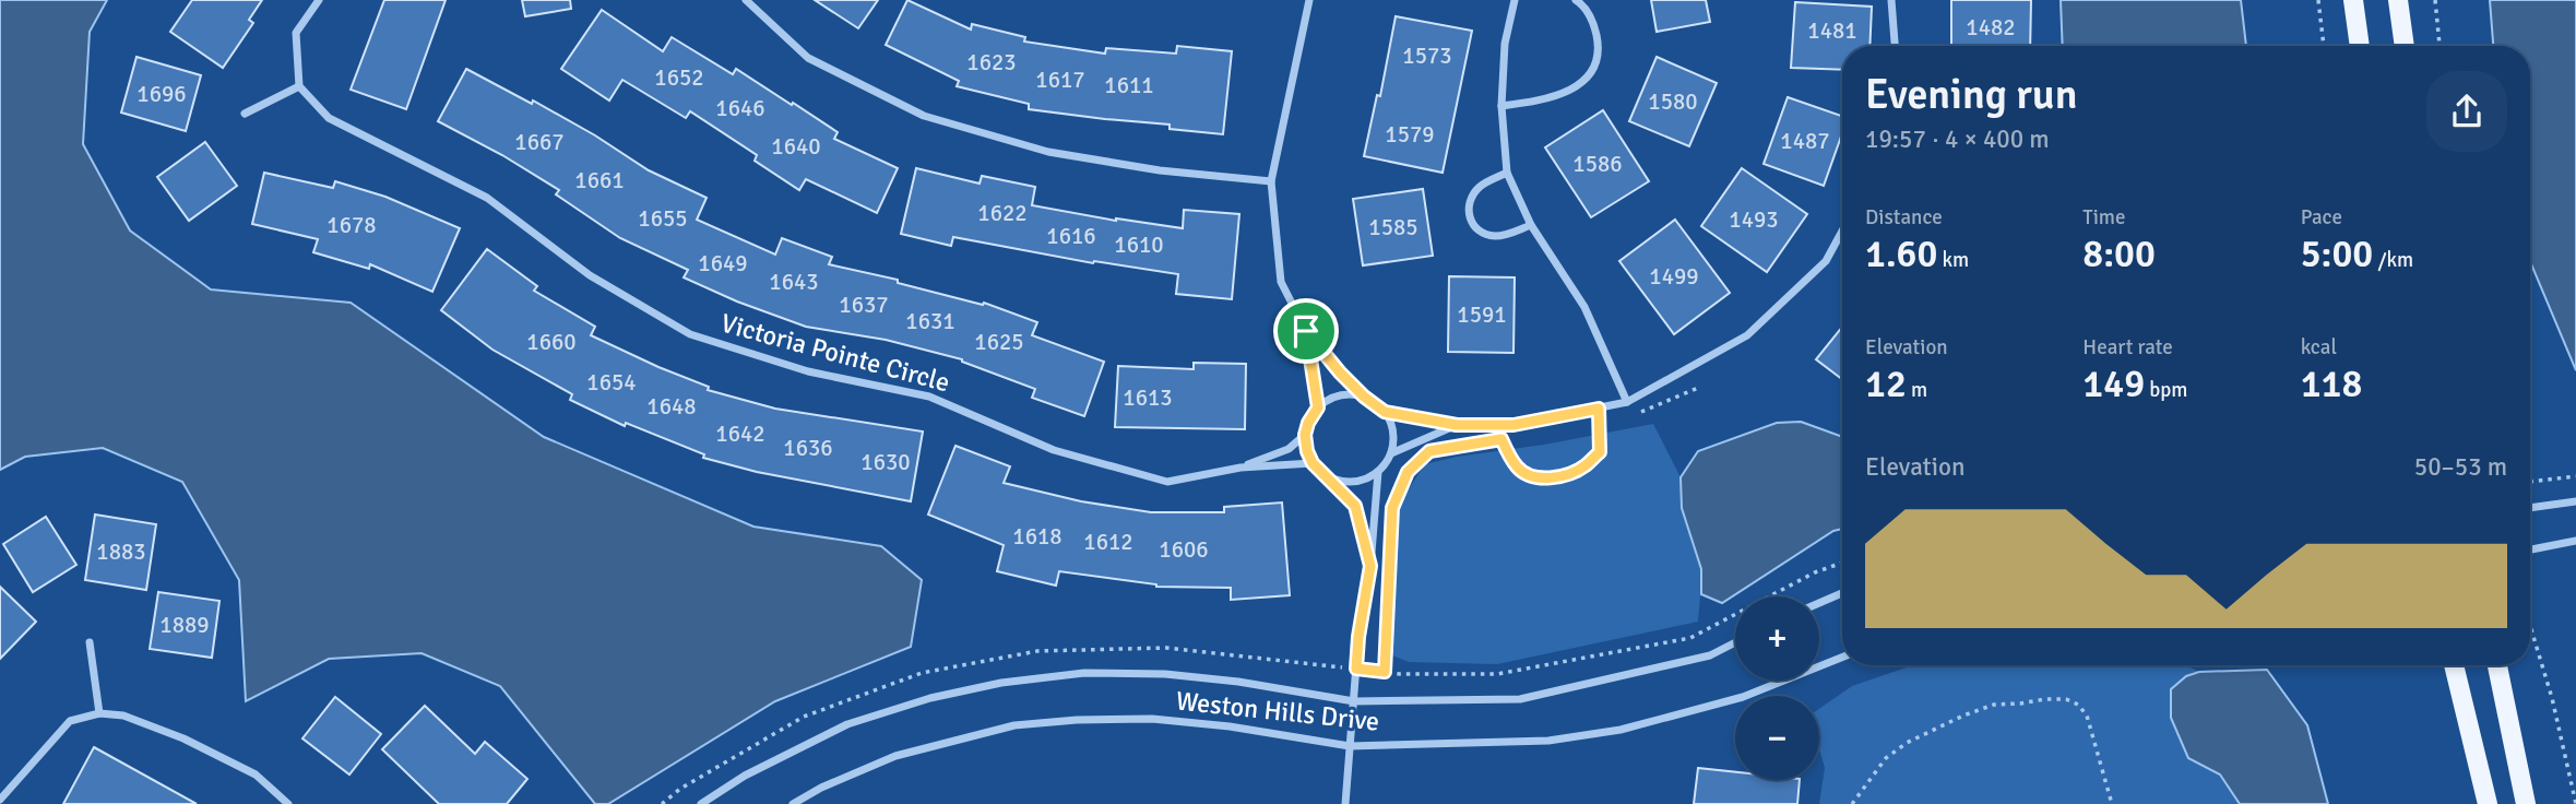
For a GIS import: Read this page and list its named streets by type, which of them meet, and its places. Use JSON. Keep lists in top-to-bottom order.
{
  "streets": {
    "street": ["Victoria Pointe Circle", "Weston Hills Drive"]
  },
  "house_numbers": [
    "1482",
    "1481",
    "1573",
    "1623",
    "1652",
    "1617",
    "1611",
    "1696",
    "1580",
    "1646",
    "1579",
    "1487",
    "1667",
    "1640",
    "1586",
    "1661",
    "1622",
    "1655",
    "1493",
    "1678",
    "1585",
    "1616",
    "1610",
    "1649",
    "1499",
    "1643",
    "1637",
    "1591",
    "1631",
    "1660",
    "1625",
    "1654",
    "1613",
    "1648",
    "1642",
    "1636",
    "1630",
    "1618",
    "1612",
    "1606",
    "1883",
    "1889"
  ],
  "page": {
    "heading": ["Evening run", "19:57 · 4 × 400 m"],
    "stats": [
      ["Distance", "1.60 km"],
      ["Time", "8:00"],
      ["Pace", "5:00 /km"],
      ["Elevation", "12 m"],
      ["Heart rate", "149 bpm"],
      ["kcal", "118"]
    ],
    "chart": ["Elevation", "50–53 m"],
    "map_buttons": ["+", "−"]
  }
}
